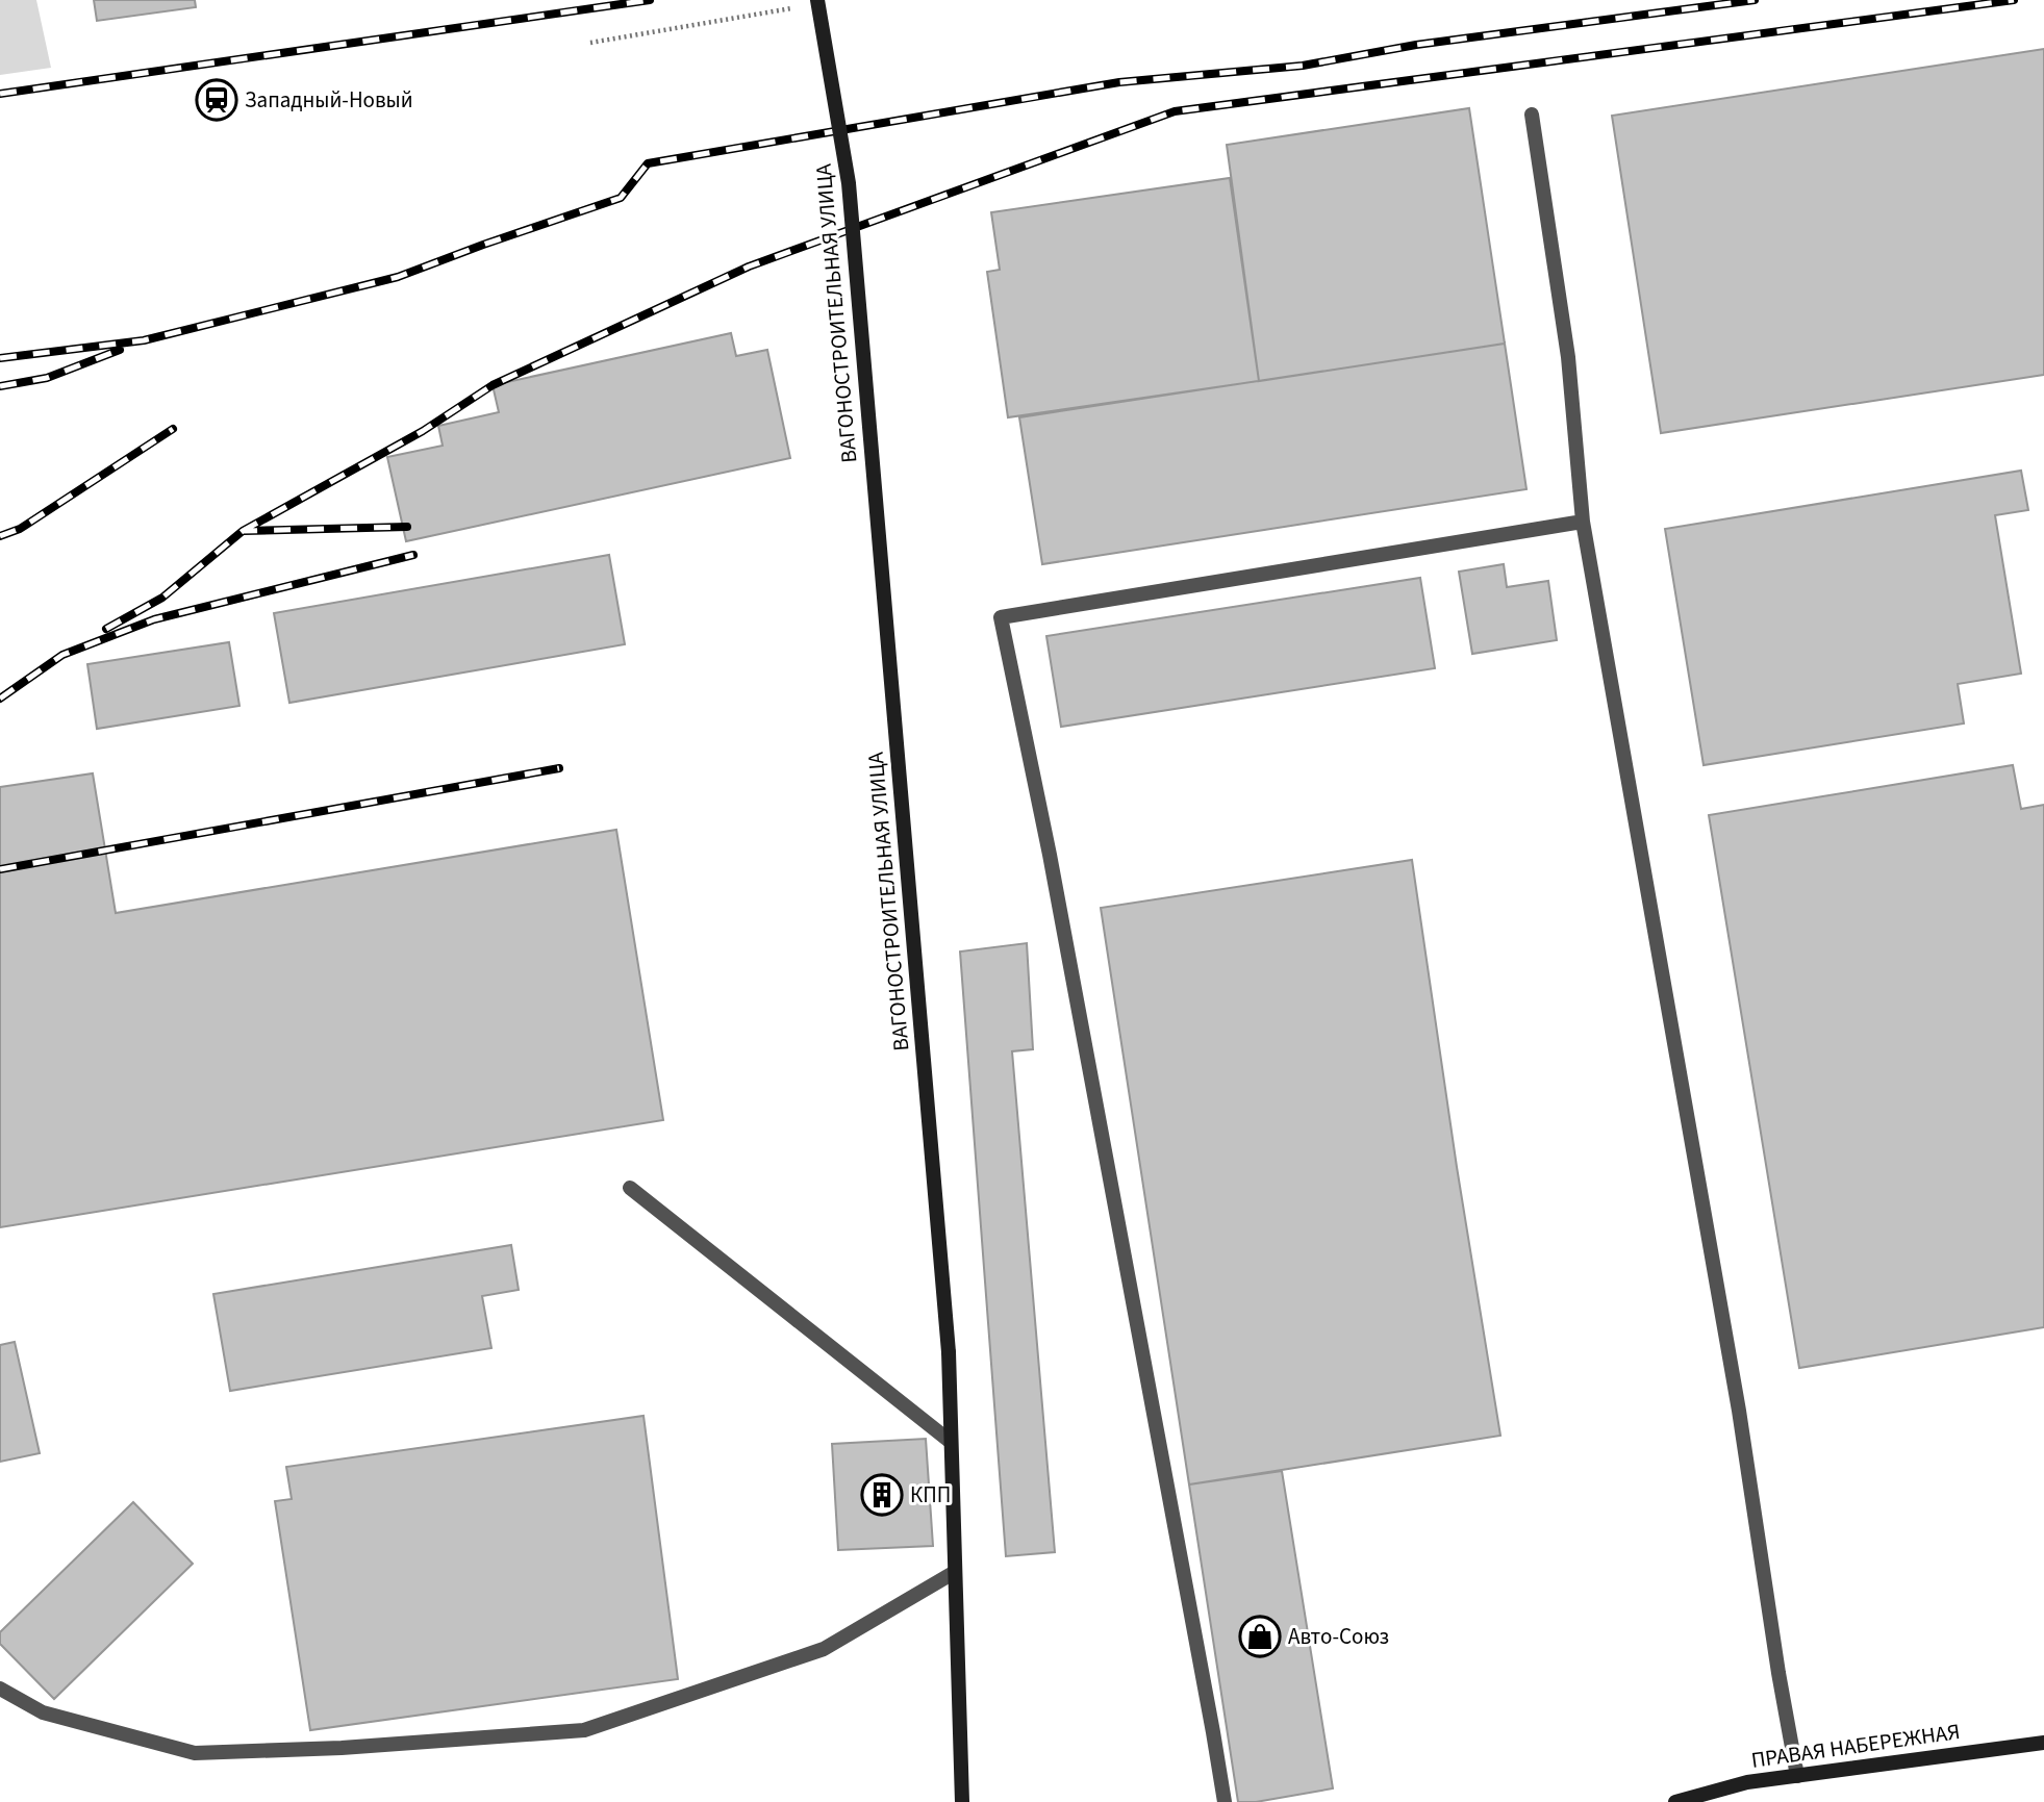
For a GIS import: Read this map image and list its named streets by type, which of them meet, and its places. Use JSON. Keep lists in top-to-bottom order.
{
  "streets": {
    "main road": ["ВАГОНОСТРОИТЕЛЬНАЯ УЛИЦА", "ПРАВАЯ НАБЕРЕЖНАЯ"]
  },
  "places": {
    "station": ["Западный-Новый"],
    "building": ["КПП"],
    "shop": ["Авто-Союз"]
  }
}
